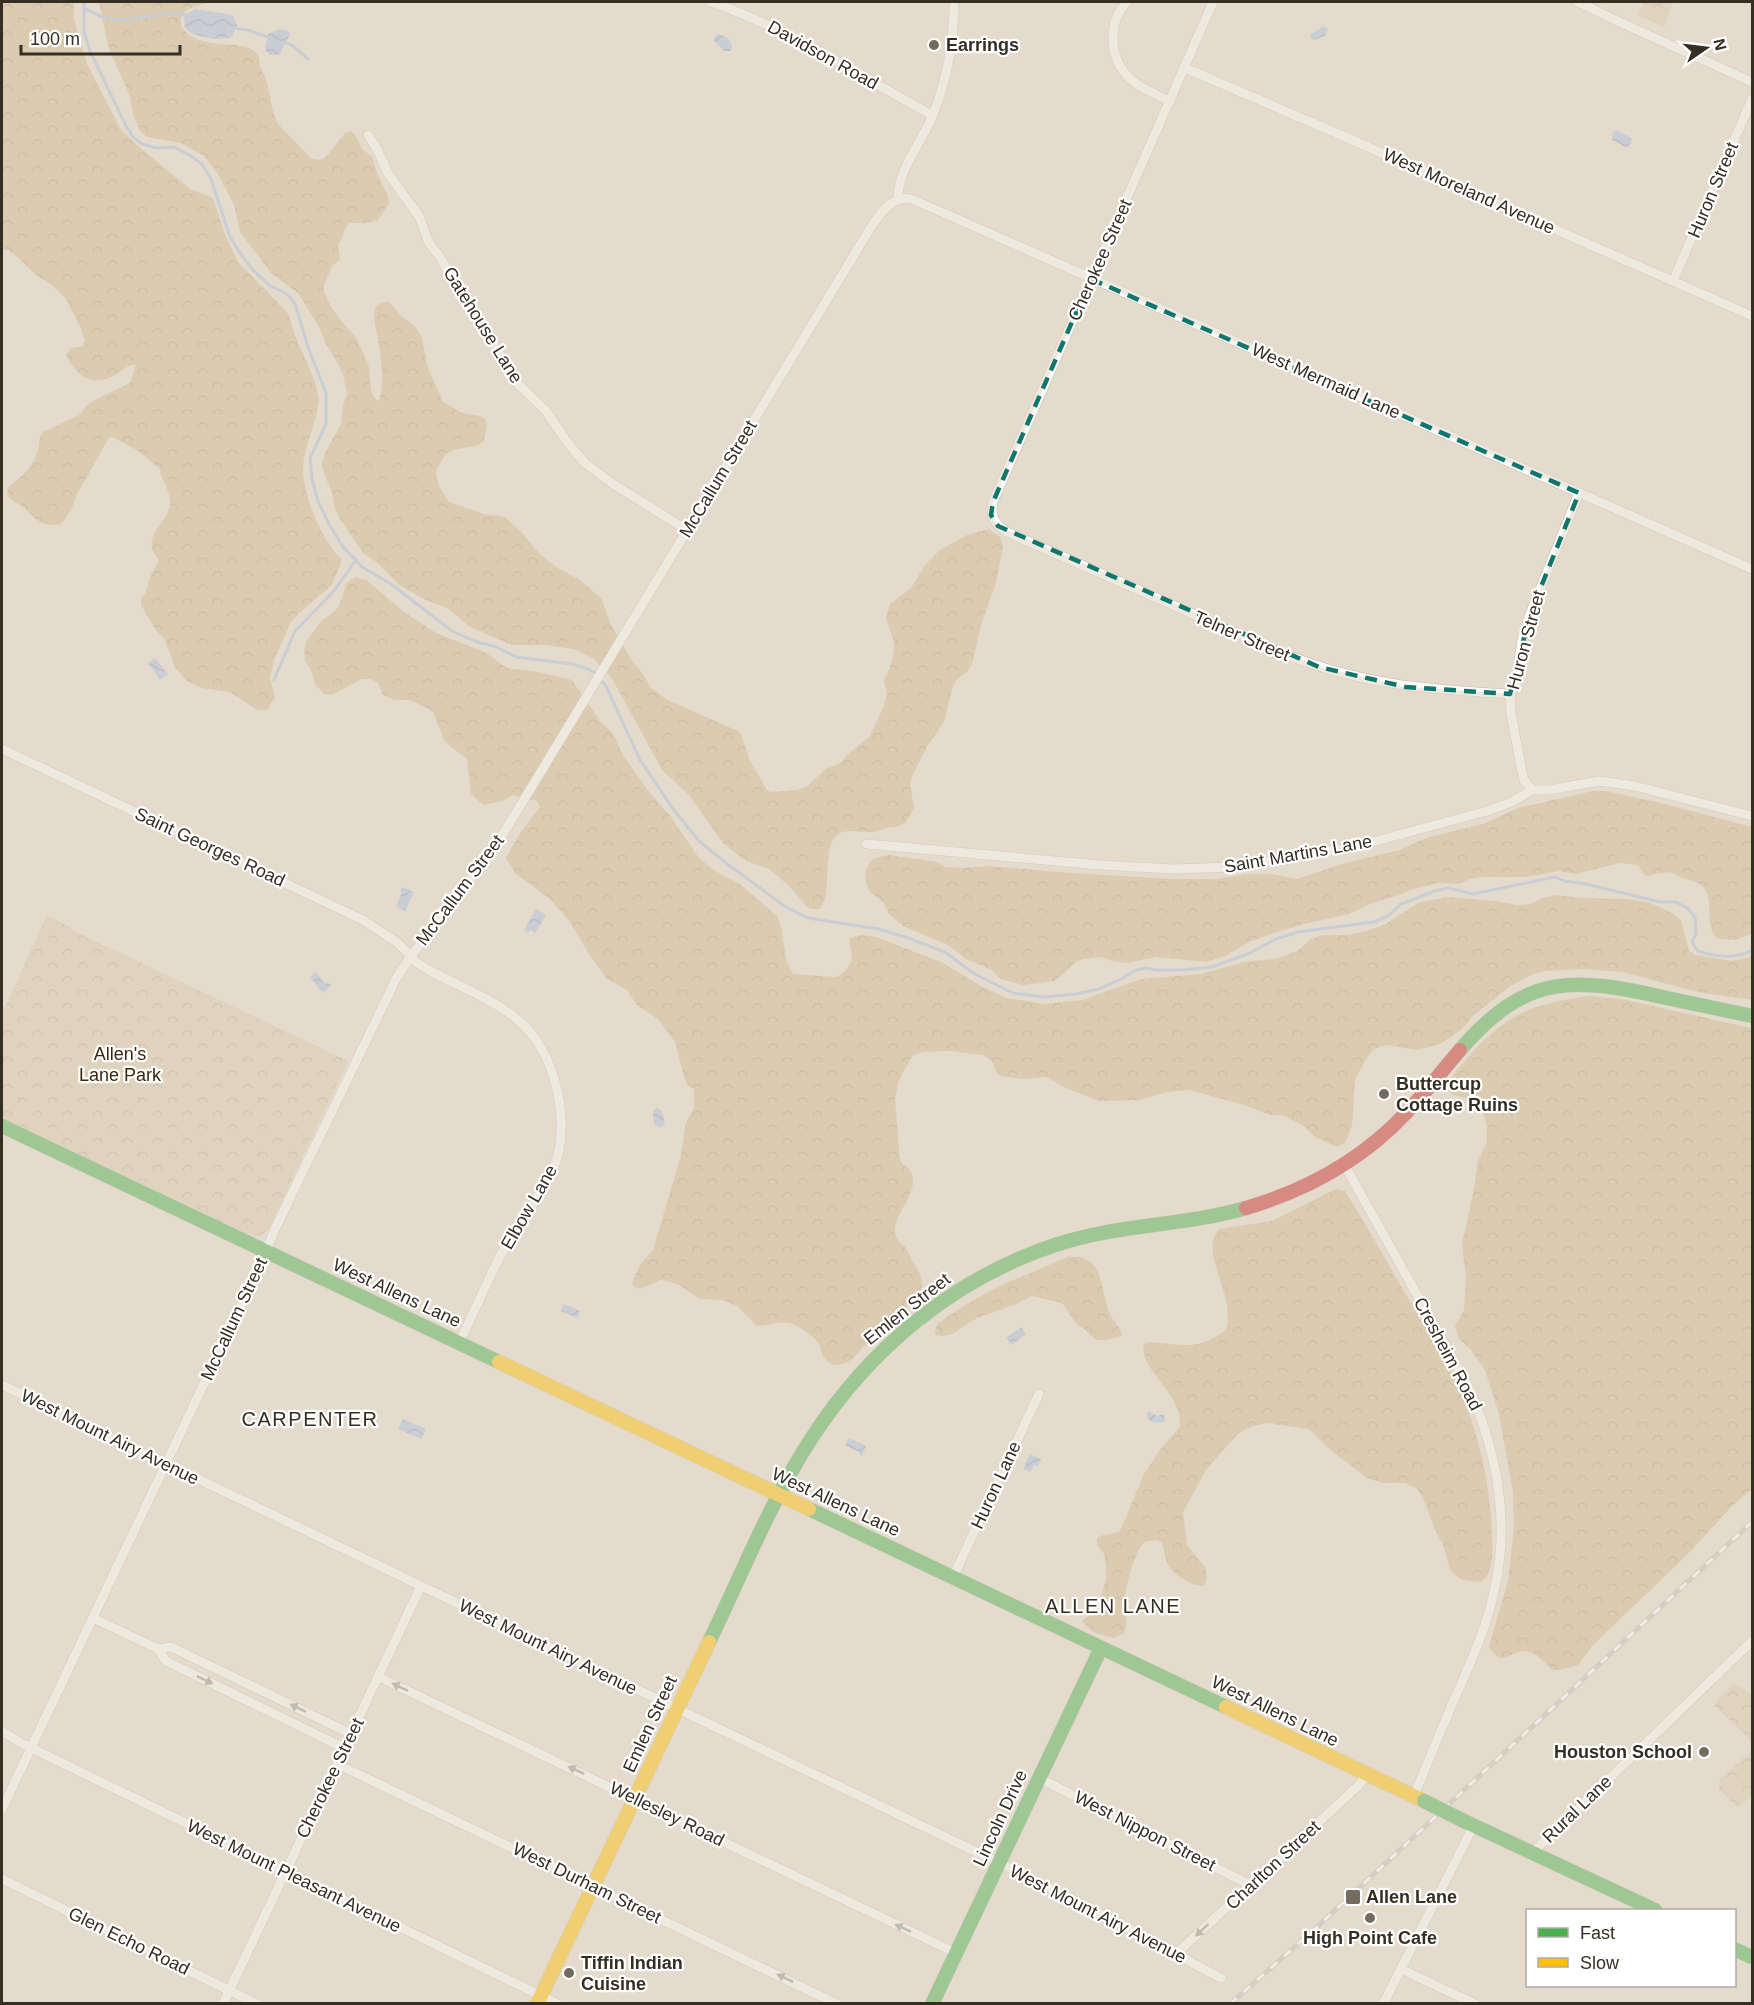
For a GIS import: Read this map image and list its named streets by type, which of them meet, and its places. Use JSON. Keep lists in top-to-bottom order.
{
  "streets": {
    "main road": ["West Allens Lane", "Emlen Street", "Lincoln Drive"],
    "street": [
      "Davidson Road",
      "Huron Street",
      "West Moreland Avenue",
      "Cherokee Street",
      "Gatehouse Lane",
      "West Mermaid Lane",
      "McCallum Street",
      "Telner Street",
      "Saint Georges Road",
      "Saint Martins Lane",
      "Elbow Lane",
      "Cresheim Road",
      "West Mount Airy Avenue",
      "Huron Lane",
      "Rural Lane",
      "Wellesley Road",
      "West Nippon Street",
      "Charlton Street",
      "West Mount Pleasant Avenue",
      "West Durham Street",
      "Glen Echo Road"
    ]
  },
  "crossings": [
    ["Huron Street", "West Moreland Avenue"],
    ["Huron Street", "West Mermaid Lane"],
    ["Huron Street", "Telner Street"],
    ["Huron Street", "Saint Martins Lane"],
    ["West Moreland Avenue", "Cherokee Street"],
    ["Cherokee Street", "West Mermaid Lane"],
    ["Cherokee Street", "Telner Street"],
    ["Cherokee Street", "West Mount Airy Avenue"],
    ["Cherokee Street", "Wellesley Road"],
    ["Cherokee Street", "West Mount Pleasant Avenue"],
    ["Cherokee Street", "West Durham Street"],
    ["Cherokee Street", "Glen Echo Road"],
    ["Gatehouse Lane", "McCallum Street"],
    ["West Mermaid Lane", "McCallum Street"],
    ["McCallum Street", "Saint Georges Road"],
    ["McCallum Street", "Elbow Lane"],
    ["McCallum Street", "West Allens Lane"],
    ["McCallum Street", "West Mount Airy Avenue"],
    ["McCallum Street", "West Mount Pleasant Avenue"],
    ["Saint Georges Road", "Elbow Lane"],
    ["Elbow Lane", "West Allens Lane"],
    ["West Allens Lane", "Emlen Street"],
    ["West Allens Lane", "Cresheim Road"],
    ["West Allens Lane", "Huron Lane"],
    ["West Allens Lane", "Rural Lane"],
    ["West Allens Lane", "Lincoln Drive"],
    ["West Allens Lane", "Charlton Street"],
    ["Emlen Street", "Cresheim Road"],
    ["Emlen Street", "West Mount Airy Avenue"],
    ["Emlen Street", "Wellesley Road"],
    ["Emlen Street", "West Mount Pleasant Avenue"],
    ["Emlen Street", "West Durham Street"],
    ["West Mount Airy Avenue", "Lincoln Drive"],
    ["West Mount Airy Avenue", "Charlton Street"],
    ["Wellesley Road", "Lincoln Drive"],
    ["Lincoln Drive", "West Nippon Street"],
    ["West Nippon Street", "Charlton Street"]
  ],
  "one_way": ["Wellesley Road", "Charlton Street", "West Durham Street"],
  "districts": ["CARPENTER", "ALLEN LANE"],
  "parks": ["Allen's Lane Park"],
  "places": {
    "other": [
      "Earrings",
      "Buttercup Cottage Ruins",
      "Houston School",
      "High Point Cafe",
      "Tiffin Indian Cuisine"
    ],
    "transit": ["Allen Lane"]
  },
  "legend": ["Fast", "Slow"],
  "scale_bar": "100 m",
  "north": "right"
}
